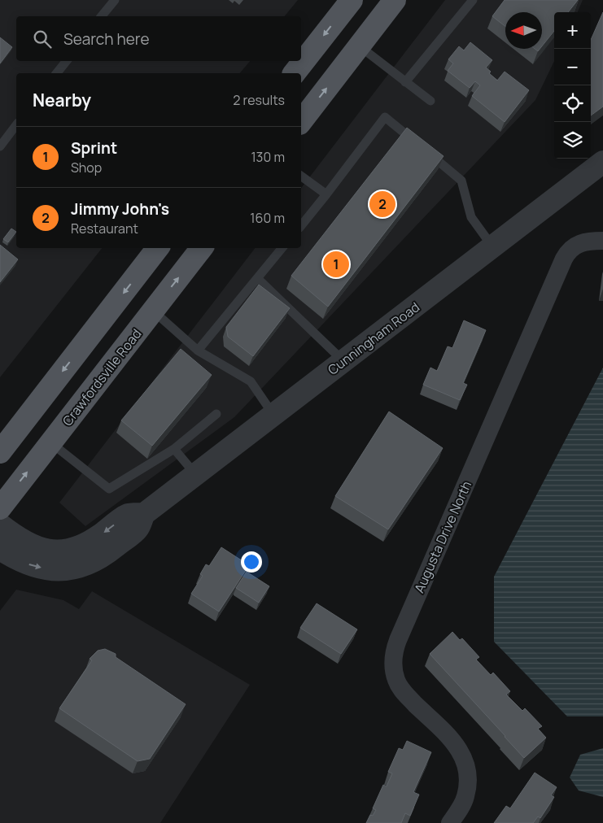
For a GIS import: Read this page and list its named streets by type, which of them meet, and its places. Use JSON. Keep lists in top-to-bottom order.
{
  "streets": {
    "main road": ["Crawfordsville Road"],
    "street": ["Cunningham Road", "Augusta Drive North"]
  },
  "north": "left",
  "page": {
    "map_buttons": ["+", "−"],
    "search": "Search here",
    "heading": ["Nearby", "2 results"],
    "list": [
      {
        "mark": "1",
        "name": "Sprint",
        "note": "Shop",
        "value": "130 m"
      },
      {
        "mark": "2",
        "name": "Jimmy John's",
        "note": "Restaurant",
        "value": "160 m"
      }
    ],
    "pins": ["2", "1"]
  }
}
